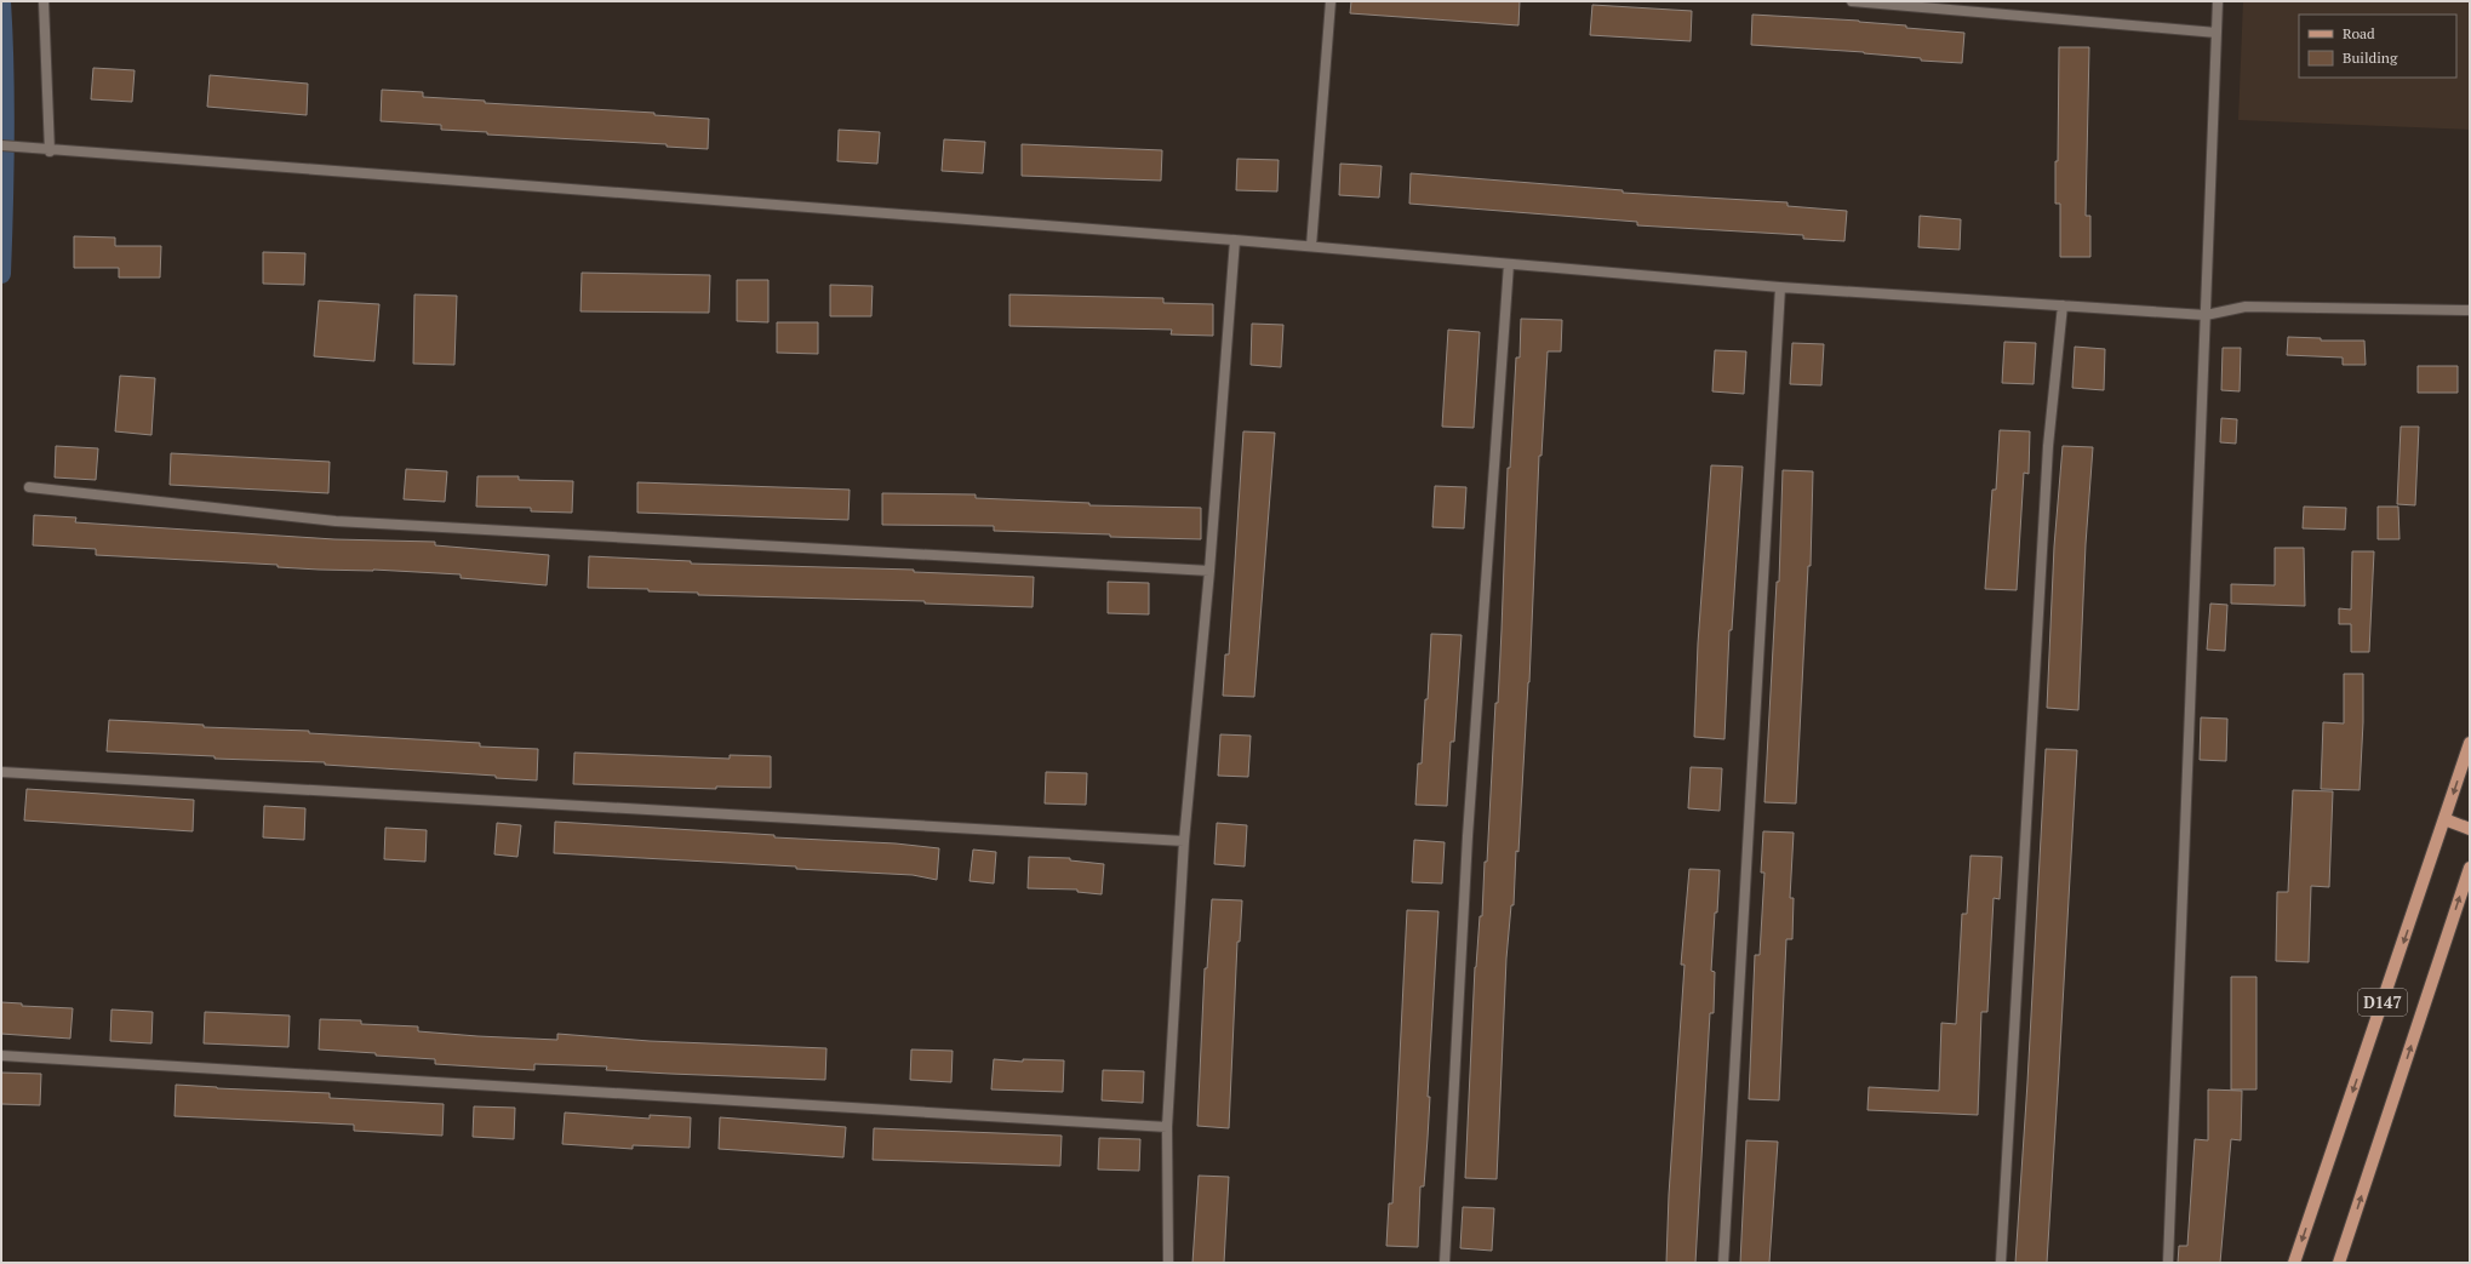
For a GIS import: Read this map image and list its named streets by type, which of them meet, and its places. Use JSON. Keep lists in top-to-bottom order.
{
  "streets": {
    "main road": ["D147"]
  },
  "legend": ["Road", "Building"]
}
